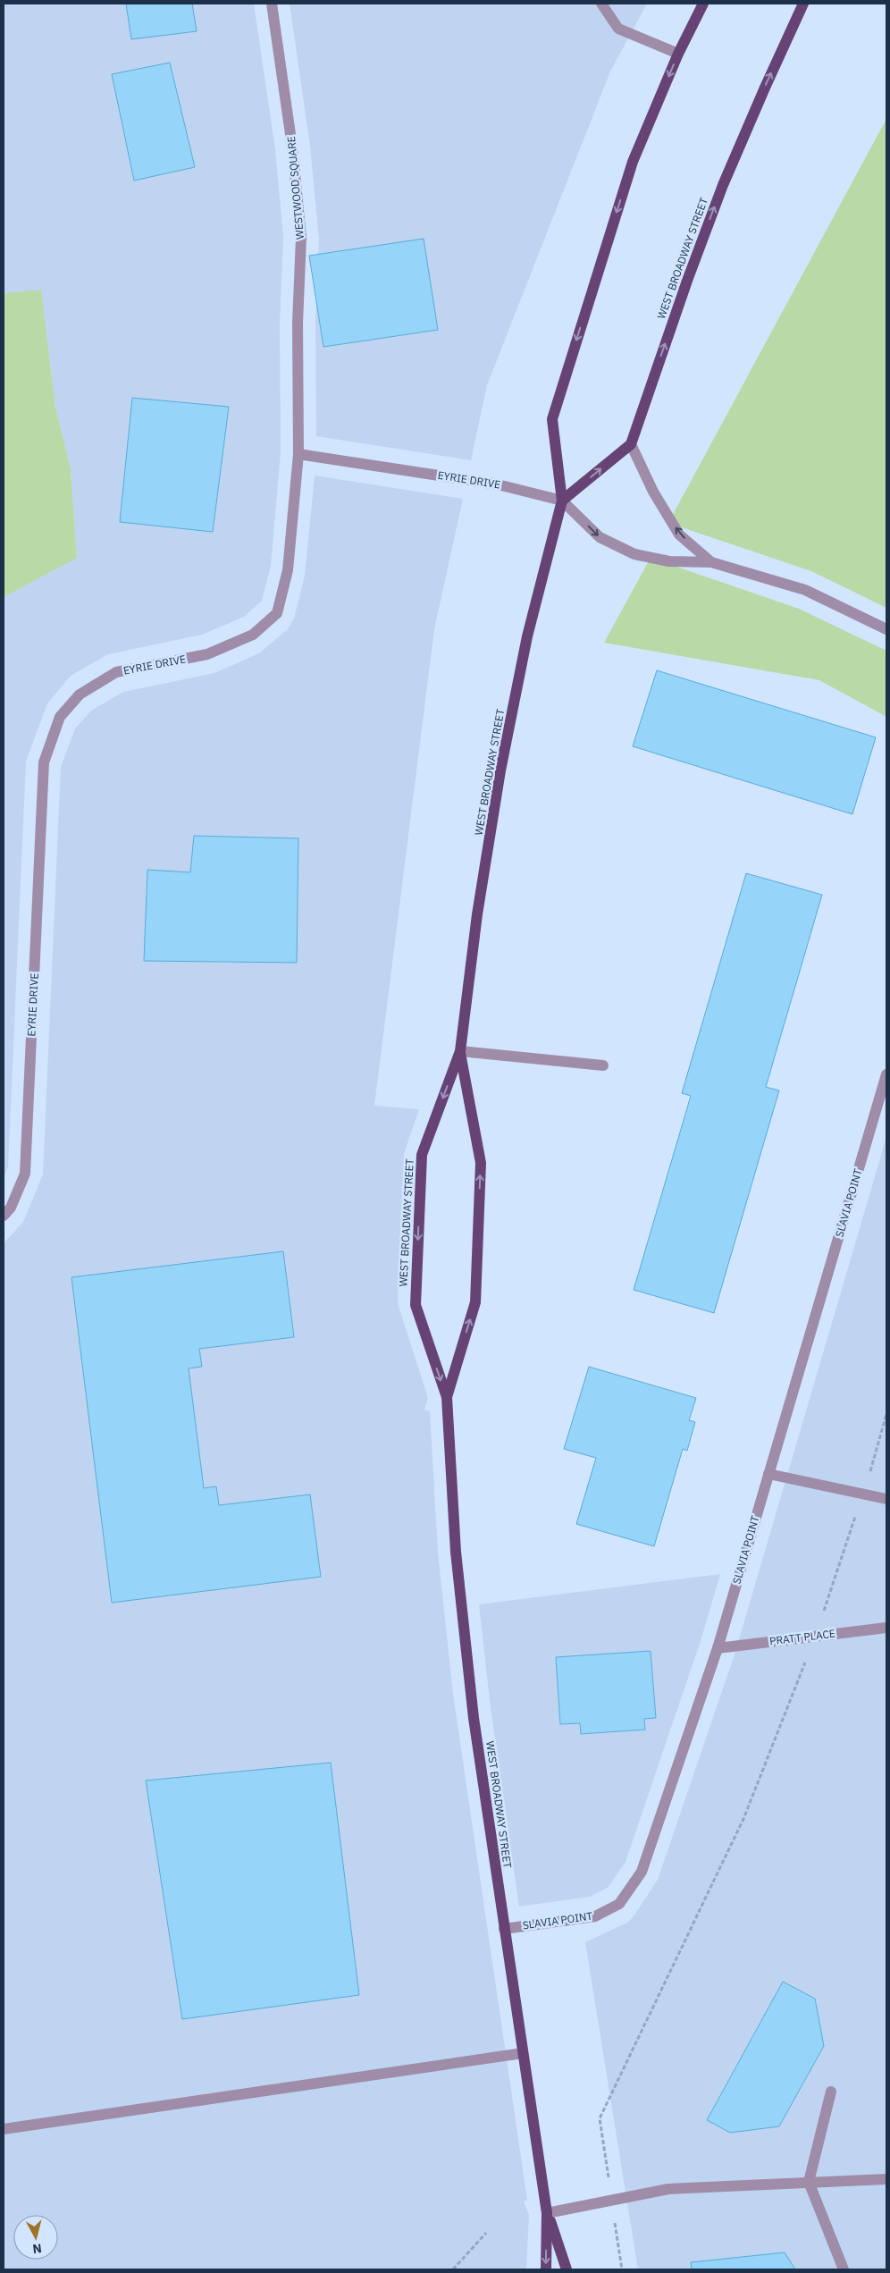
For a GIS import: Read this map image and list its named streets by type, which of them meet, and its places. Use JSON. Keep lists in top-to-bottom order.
{
  "streets": {
    "main road": ["WEST BROADWAY STREET"],
    "street": [
      "WESTWOOD SQUARE",
      "EYRIE DRIVE",
      "SLAVIA POINT",
      "PRATT PLACE"
    ]
  },
  "crossings": [
    ["WESTWOOD SQUARE", "EYRIE DRIVE"],
    ["WEST BROADWAY STREET", "EYRIE DRIVE"],
    ["WEST BROADWAY STREET", "SLAVIA POINT"],
    ["SLAVIA POINT", "PRATT PLACE"]
  ],
  "north": "bottom"
}
